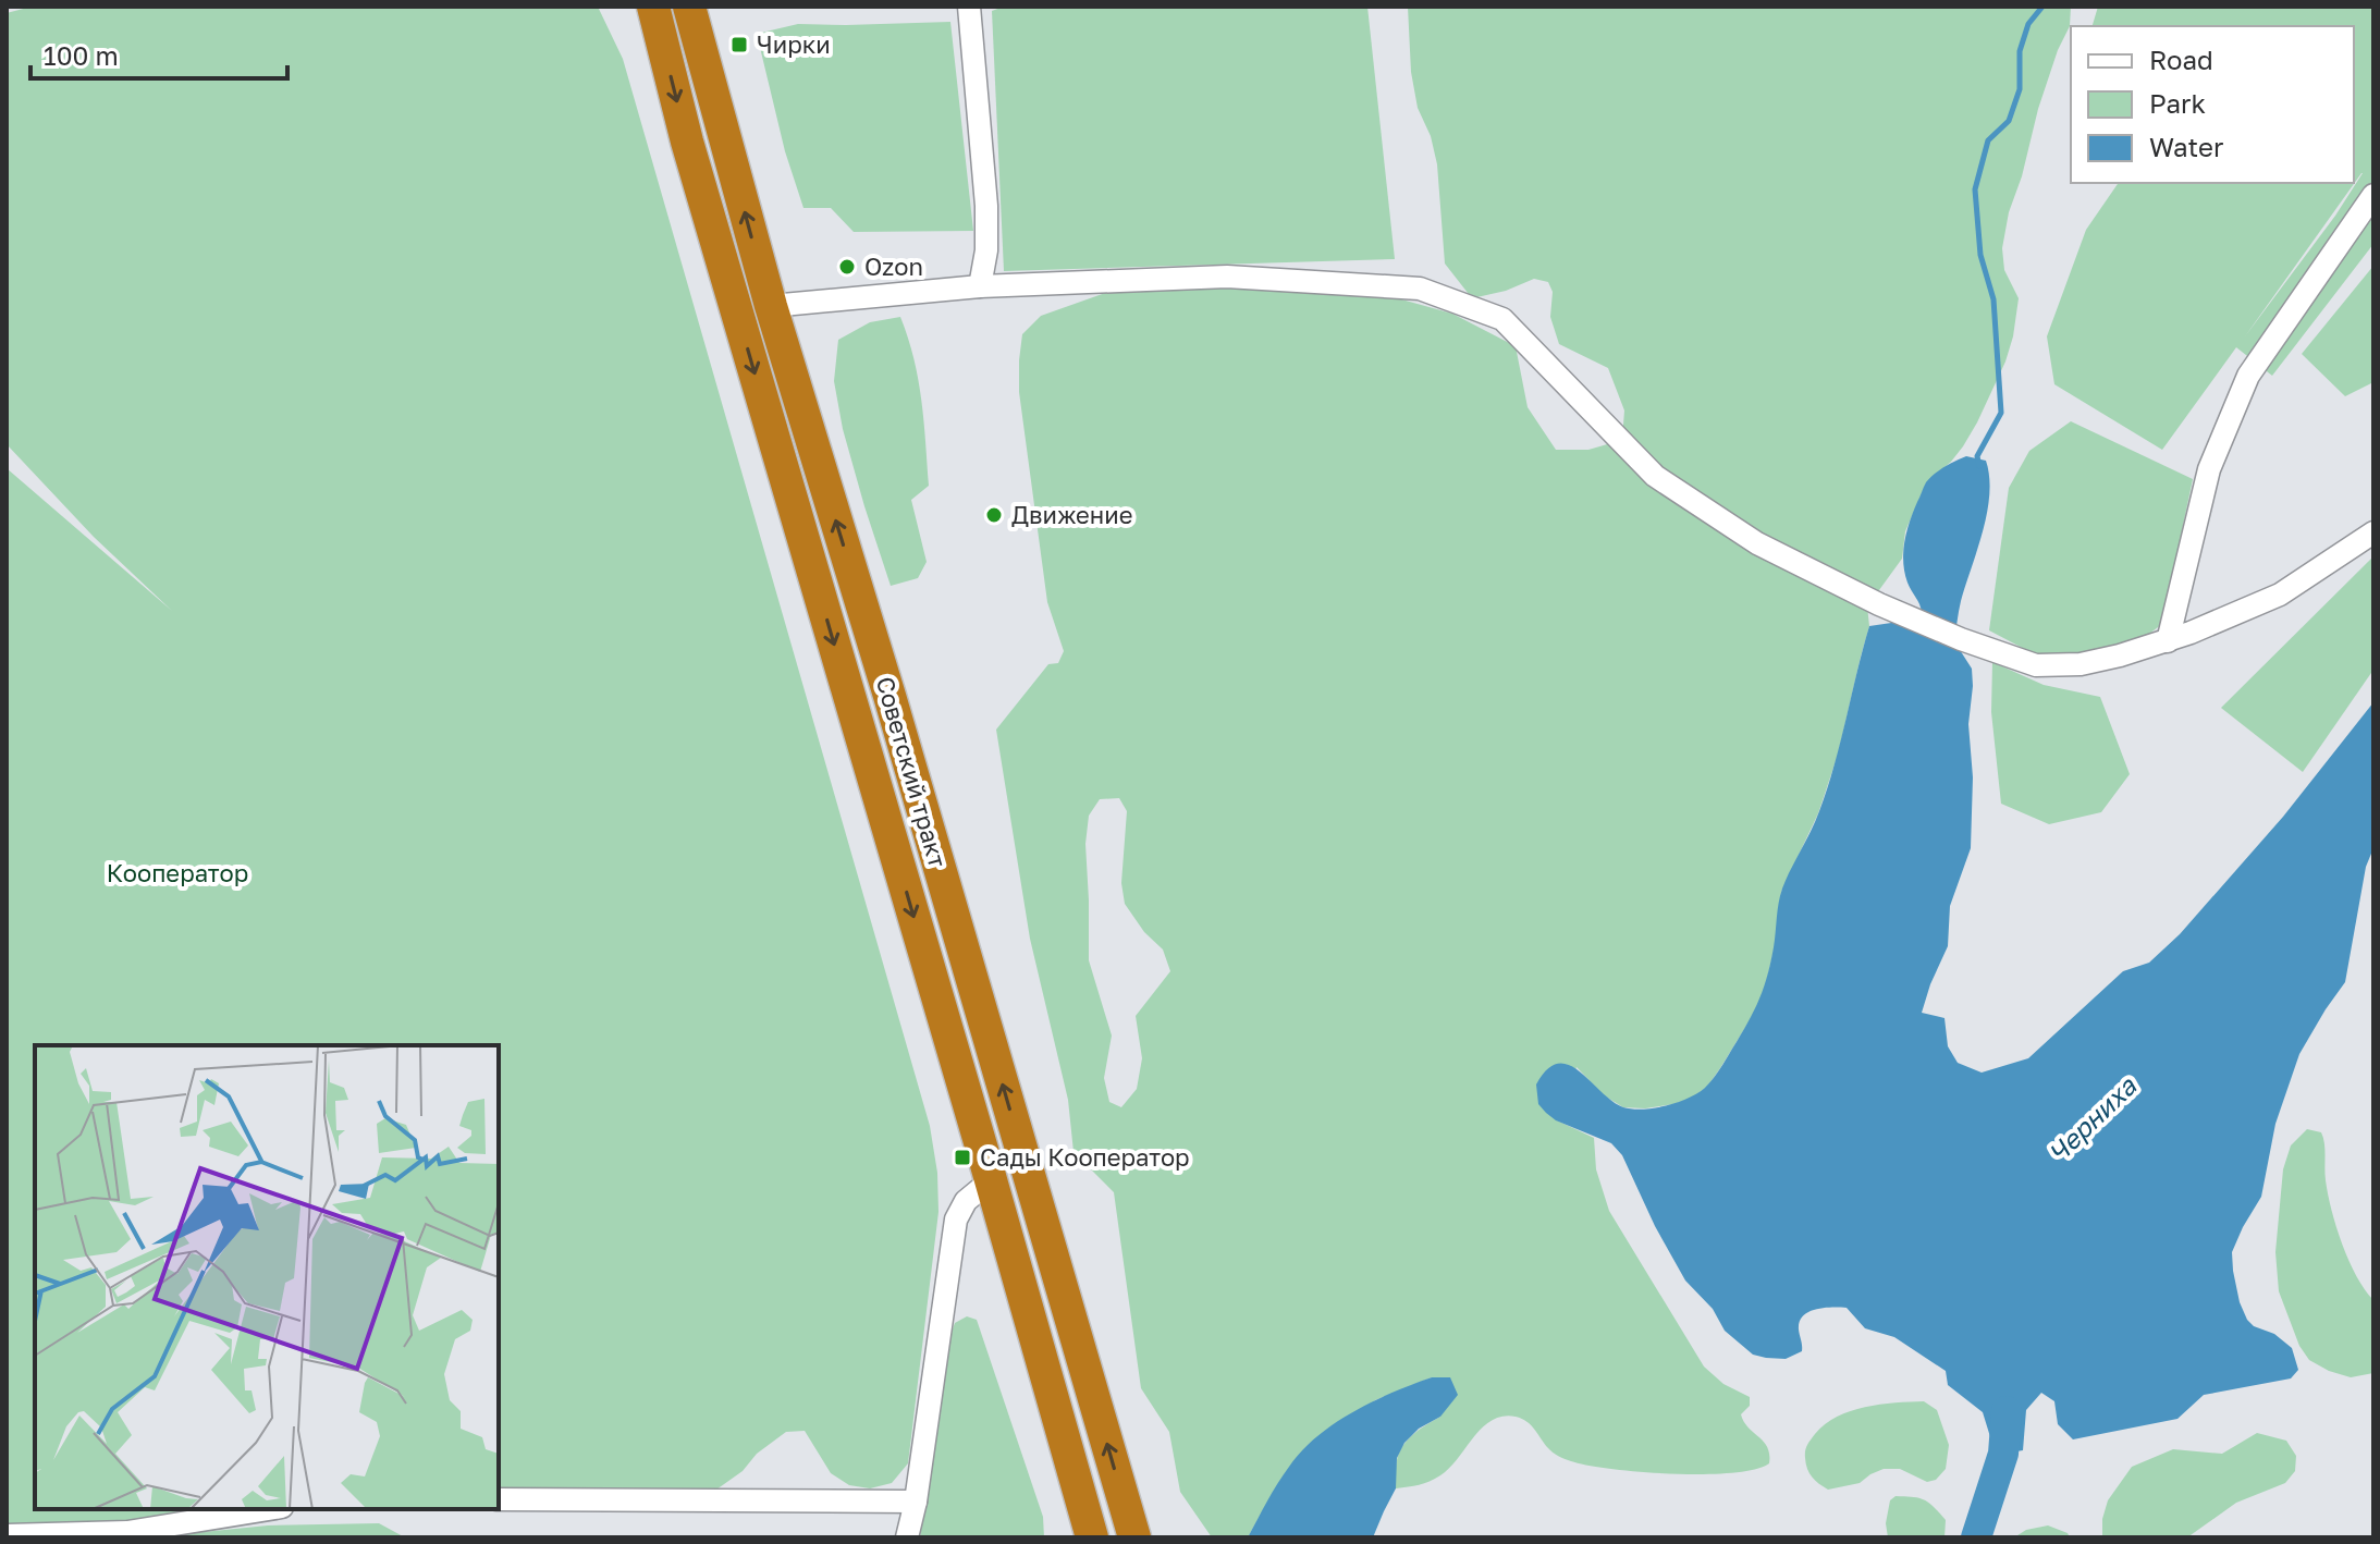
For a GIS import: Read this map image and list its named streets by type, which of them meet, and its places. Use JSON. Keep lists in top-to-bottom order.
{
  "streets": {
    "highway": ["Советский тракт"]
  },
  "water": ["Черниха"],
  "parks": ["Кооператор"],
  "places": {
    "transit": ["Чирки", "Сады Кооператор"],
    "other": ["Ozon", "Движение"]
  },
  "legend": ["Road", "Park", "Water"],
  "scale_bar": "100 m"
}
